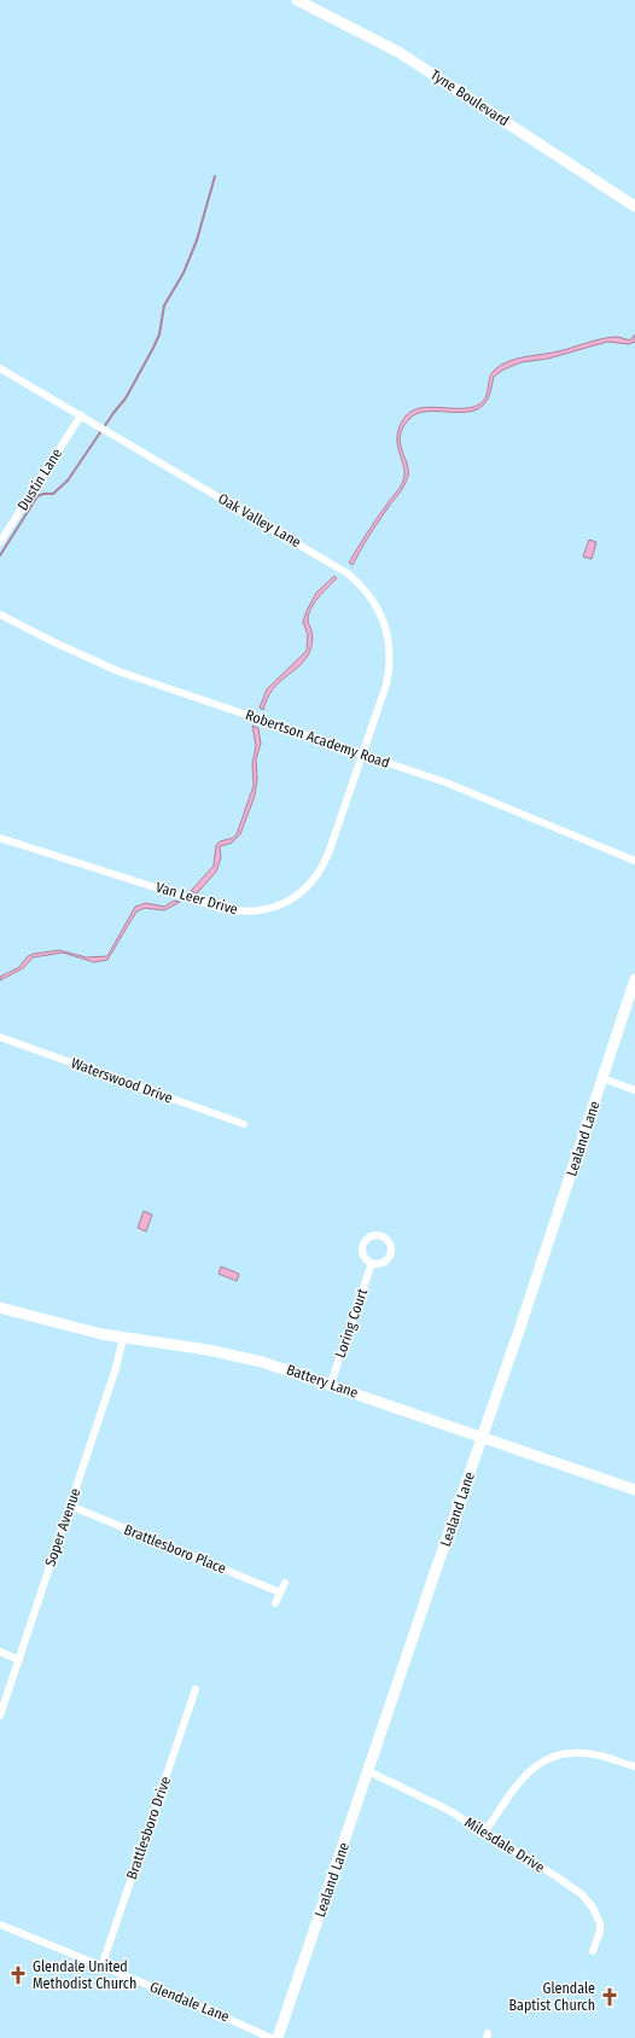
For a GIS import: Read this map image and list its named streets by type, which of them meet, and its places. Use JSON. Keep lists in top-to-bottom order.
{
  "streets": {
    "street": [
      "Tyne Boulevard",
      "Dustin Lane",
      "Oak Valley Lane",
      "Robertson Academy Road",
      "Van Leer Drive",
      "Waterswood Drive",
      "Lealand Lane",
      "Loring Court",
      "Battery Lane",
      "Soper Avenue",
      "Brattlesboro Place",
      "Brattlesboro Drive",
      "Milesdale Drive",
      "Glendale Lane"
    ]
  },
  "crossings": [
    ["Dustin Lane", "Oak Valley Lane"],
    ["Oak Valley Lane", "Robertson Academy Road"],
    ["Oak Valley Lane", "Van Leer Drive"],
    ["Robertson Academy Road", "Van Leer Drive"],
    ["Lealand Lane", "Battery Lane"],
    ["Lealand Lane", "Milesdale Drive"],
    ["Loring Court", "Battery Lane"],
    ["Battery Lane", "Soper Avenue"],
    ["Soper Avenue", "Brattlesboro Place"],
    ["Brattlesboro Drive", "Glendale Lane"]
  ],
  "places": {
    "church": ["Glendale United Methodist Church", "Glendale Baptist Church"]
  }
}
